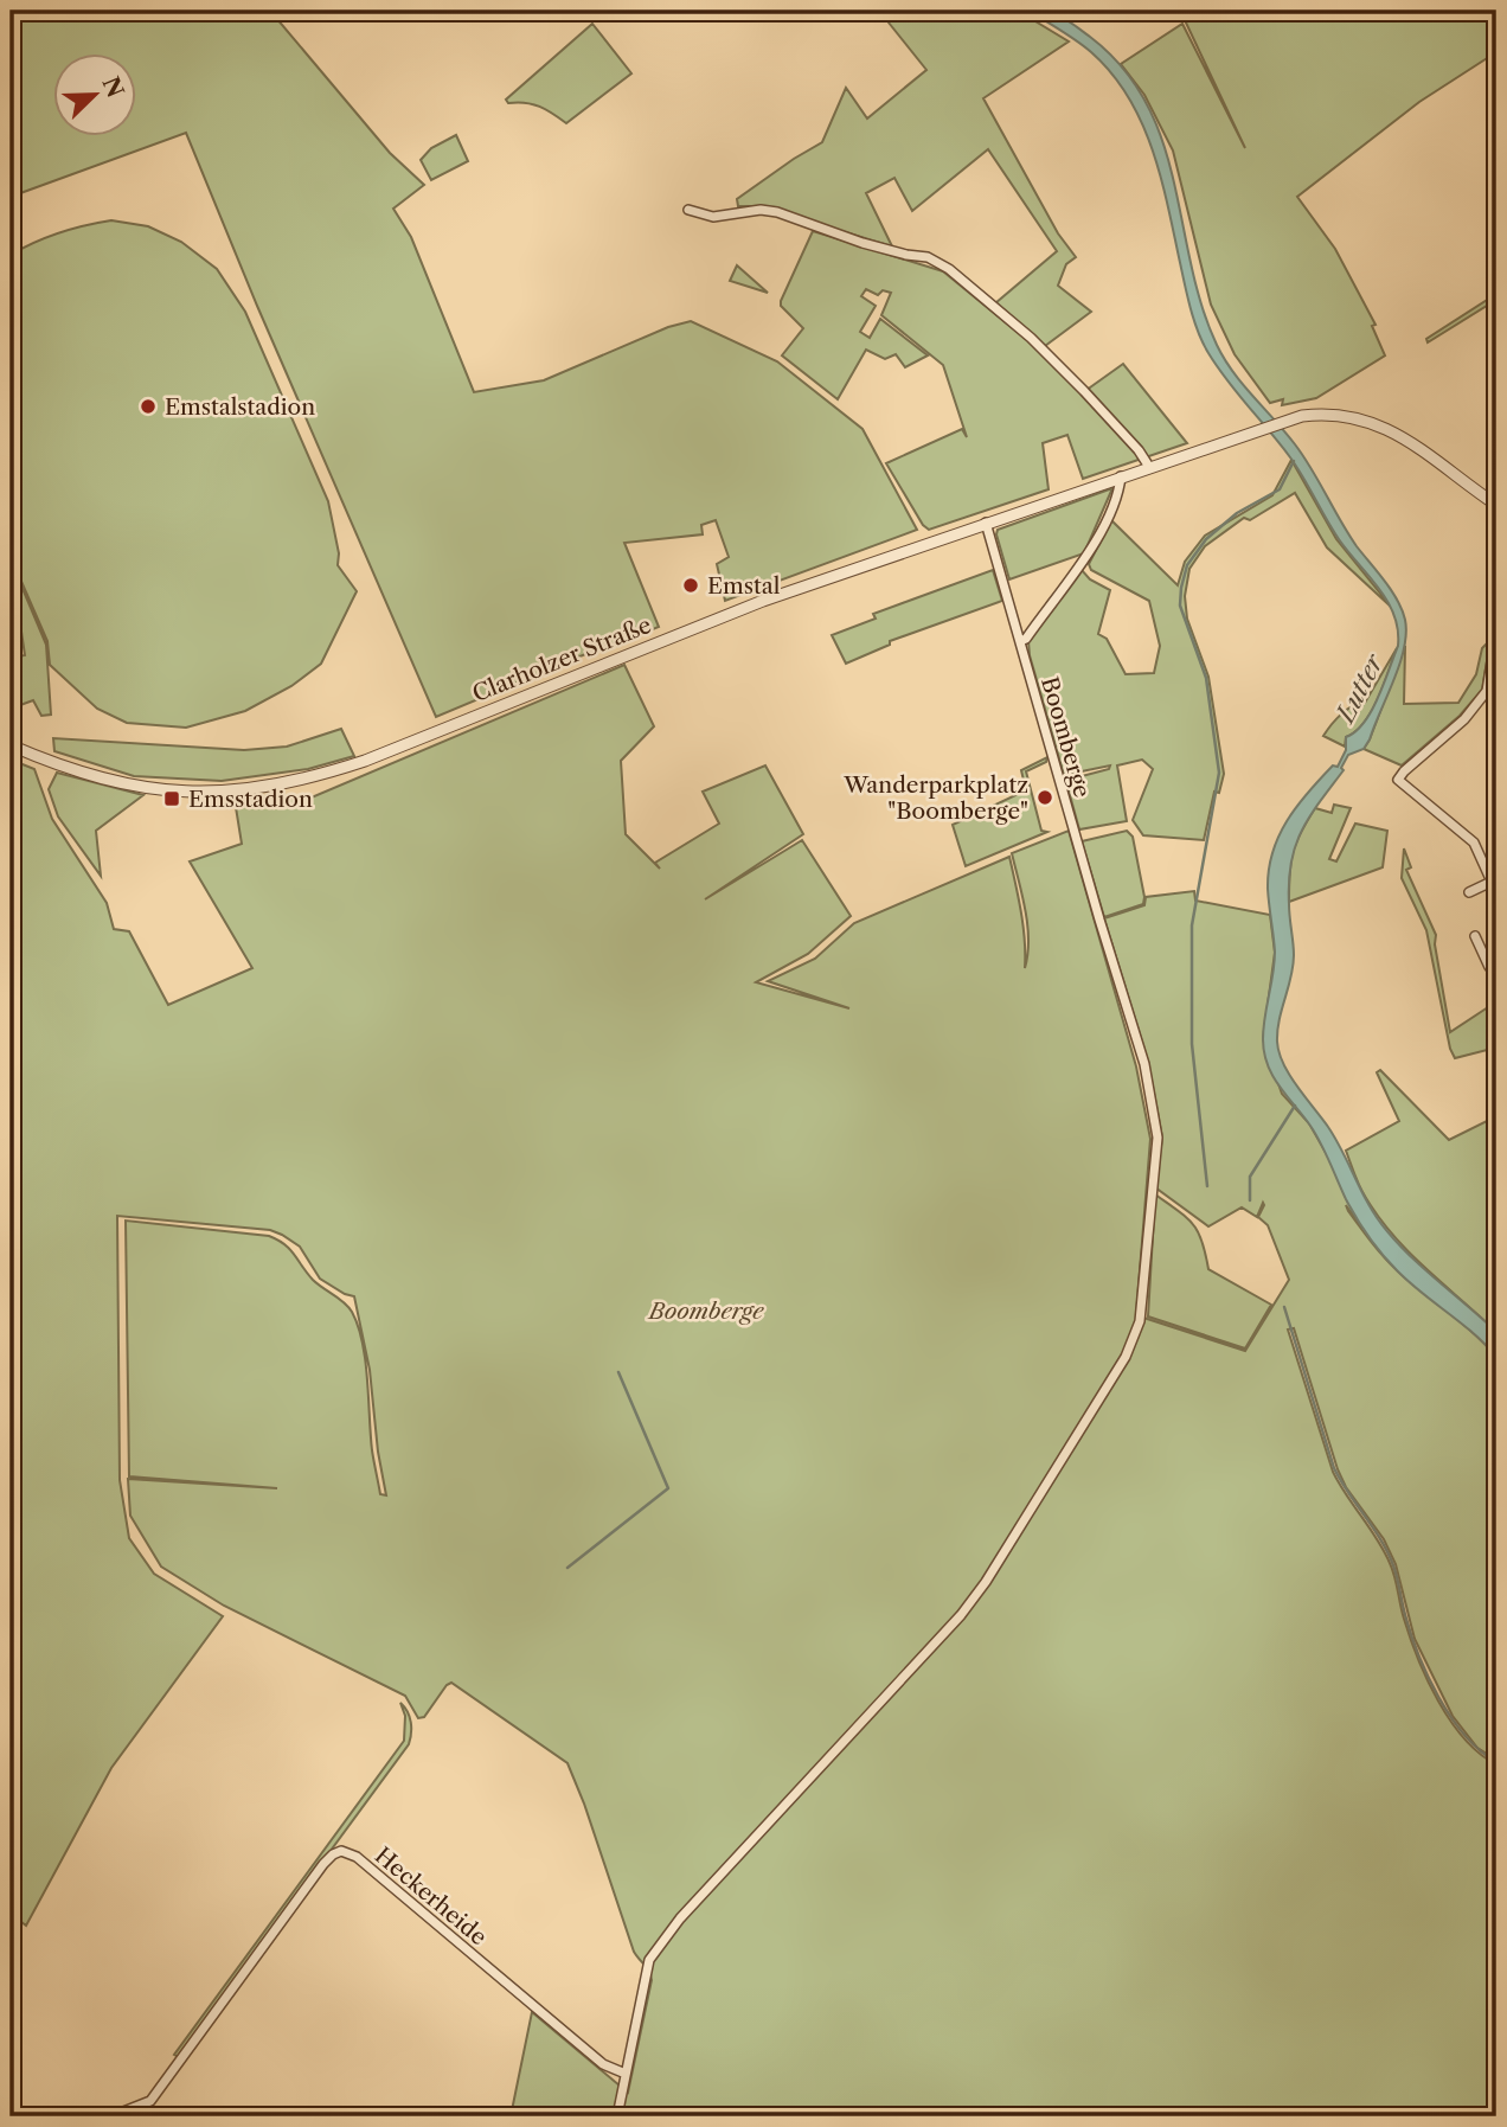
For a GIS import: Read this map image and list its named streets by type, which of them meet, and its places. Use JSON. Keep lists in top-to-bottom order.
{
  "streets": {
    "street": ["Clarholzer Straße", "Boomberge", "Heckerheide"]
  },
  "crossings": [
    ["Clarholzer Straße", "Boomberge"],
    ["Boomberge", "Heckerheide"]
  ],
  "water": ["Lutter"],
  "parks": ["Boomberge"],
  "places": {
    "other": ["Emstalstadion", "Emstal", "Wanderparkplatz \"Boomberge\""],
    "transit": ["Emsstadion"]
  },
  "north": "top right"
}
